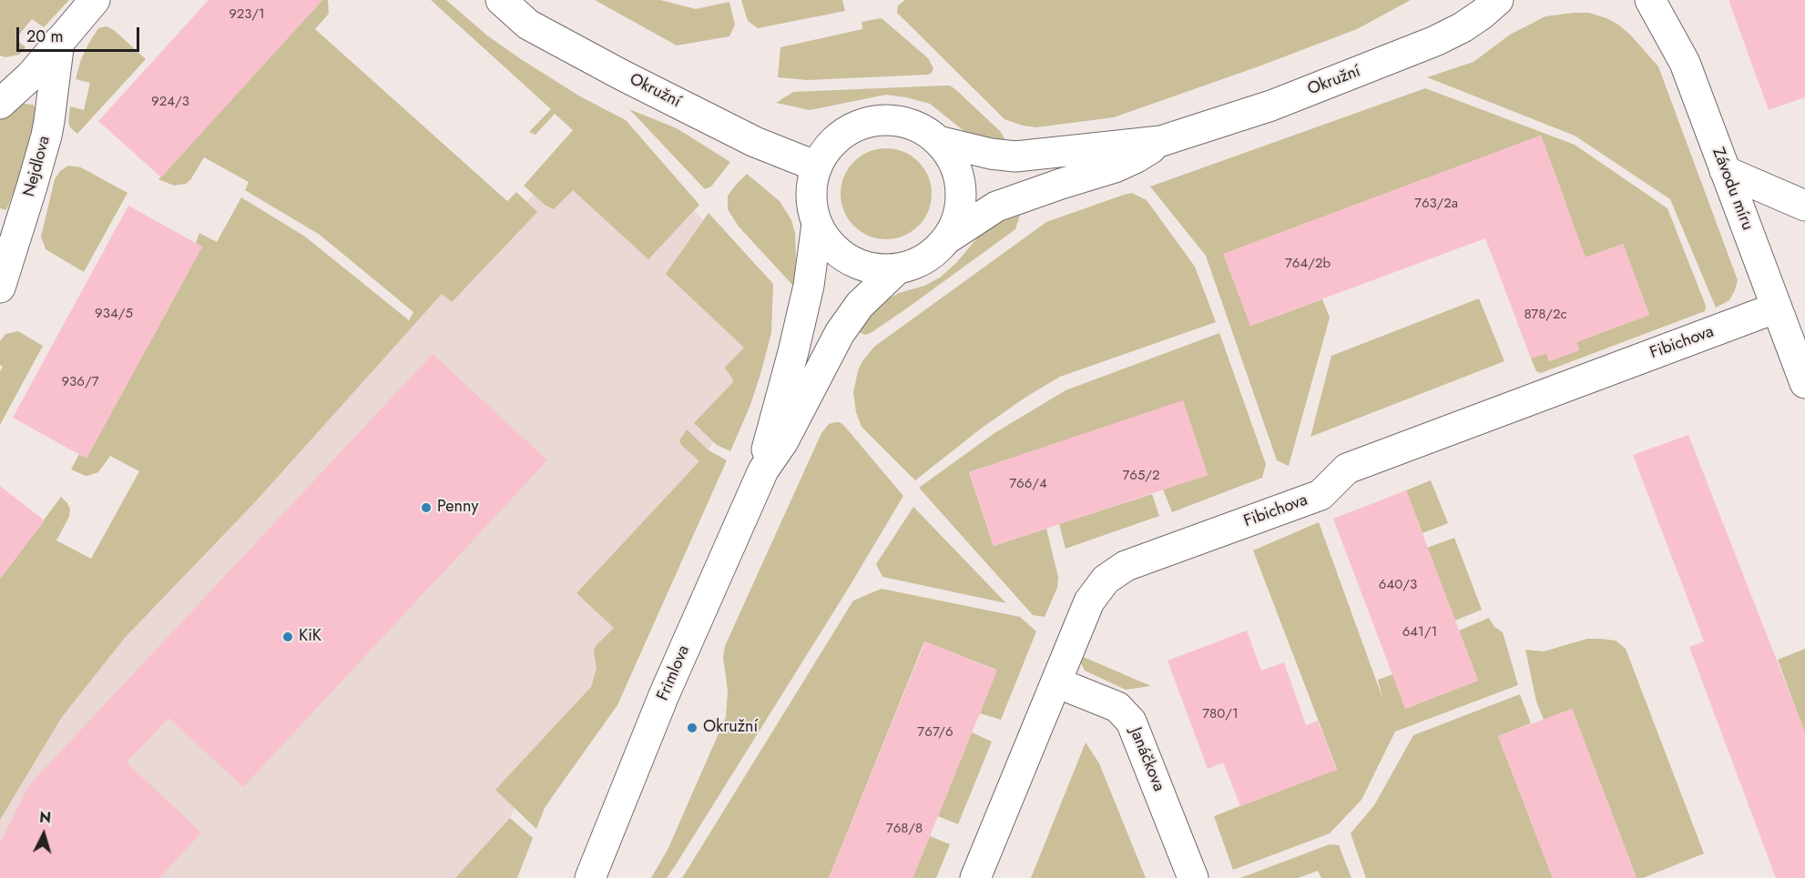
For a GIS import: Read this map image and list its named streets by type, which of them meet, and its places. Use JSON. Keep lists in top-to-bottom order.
{
  "streets": {
    "street": [
      "Okružní",
      "Nejdlova",
      "Závodu míru",
      "Fibichova",
      "Frimlova",
      "Janáčkova"
    ]
  },
  "crossings": [
    ["Okružní", "Frimlova"],
    ["Závodu míru", "Fibichova"],
    ["Fibichova", "Janáčkova"]
  ],
  "places": ["Penny", "KiK", "Okružní"],
  "house_numbers": [
    "923/1",
    "924/3",
    "763/2a",
    "764/2b",
    "934/5",
    "878/2c",
    "936/7",
    "765/2",
    "766/4",
    "640/3",
    "641/1",
    "780/1",
    "767/6",
    "768/8"
  ],
  "scale_bar": "20 m",
  "north": "top"
}
